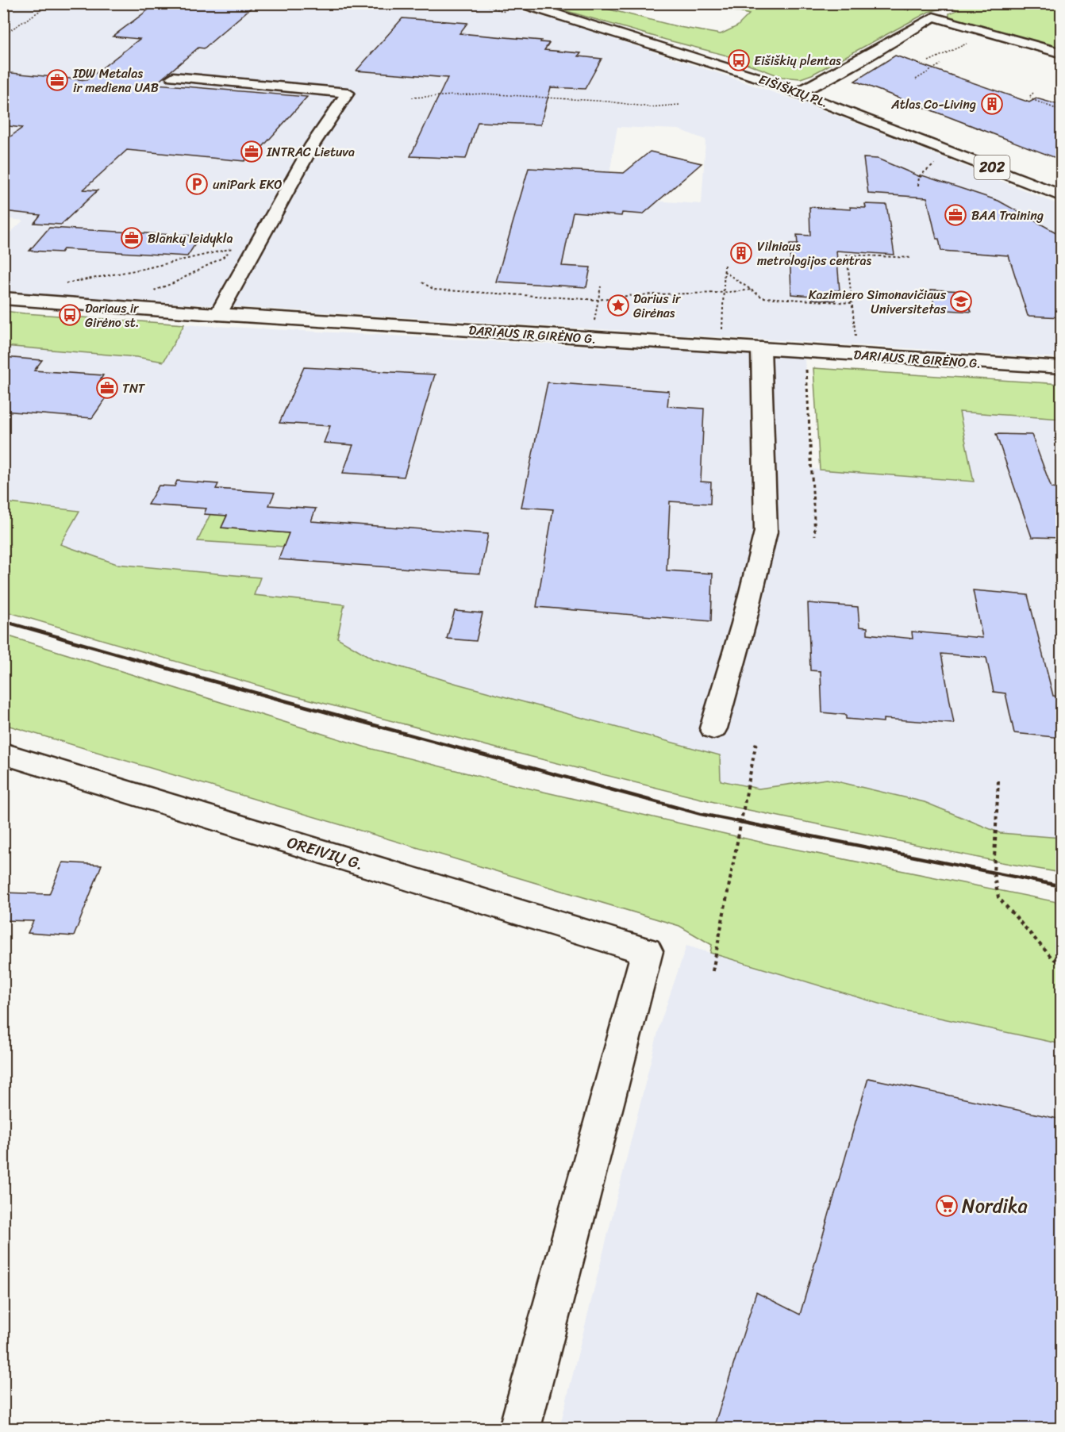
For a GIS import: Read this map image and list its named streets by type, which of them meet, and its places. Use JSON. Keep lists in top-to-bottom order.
{
  "streets": {
    "main road": [
      "EIŠIŠKIŲ PL.",
      "202",
      "DARIAUS IR GIRĖNO G.",
      "OREIVIŲ G."
    ]
  },
  "places": {
    "bus stop": ["Eišiškių plentas", "Dariaus ir Girėno st."],
    "office": [
      "IDW Metalas ir mediena UAB",
      "INTRAC Lietuva",
      "BAA Training",
      "Blankų leidykla",
      "TNT"
    ],
    "building": ["Atlas Co-Living", "Vilniaus metrologijos centras"],
    "parking": ["uniPark EKO"],
    "school or university": ["Kazimiero Simonavičiaus Universitetas"],
    "place": ["Darius ir Girėnas"],
    "supermarket": ["Nordika"]
  }
}
